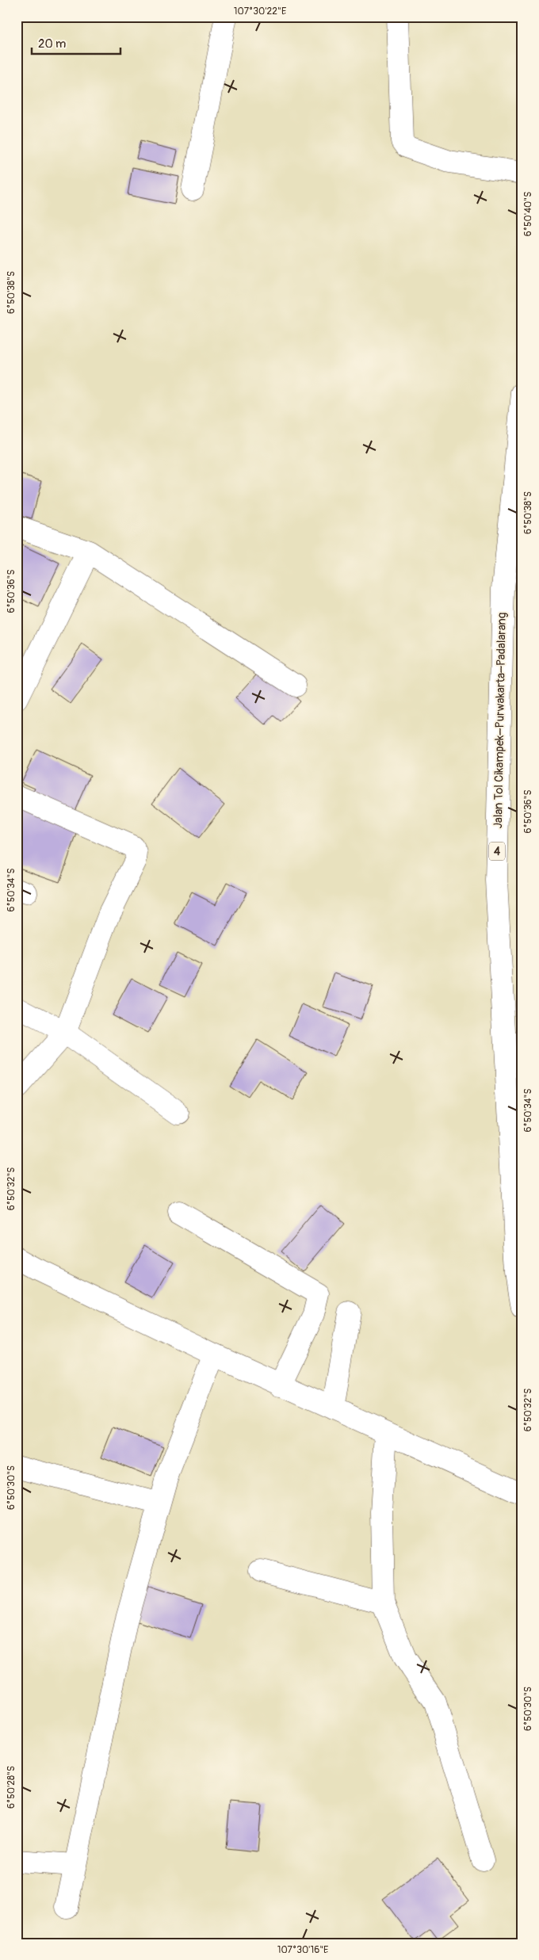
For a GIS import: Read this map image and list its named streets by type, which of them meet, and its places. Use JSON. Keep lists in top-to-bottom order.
{
  "streets": {
    "main road": ["Jalan Tol Cikampek–Purwakarta–Padalarang", "4"]
  },
  "scale_bar": "20 m",
  "coordinates": [
    "107°30'22\"E",
    "6°50'40\"S",
    "6°50'38\"S",
    "6°50'36\"S",
    "6°50'34\"S",
    "6°50'32\"S",
    "6°50'30\"S",
    "6°50'28\"S",
    "107°30'16\"E"
  ]
}
